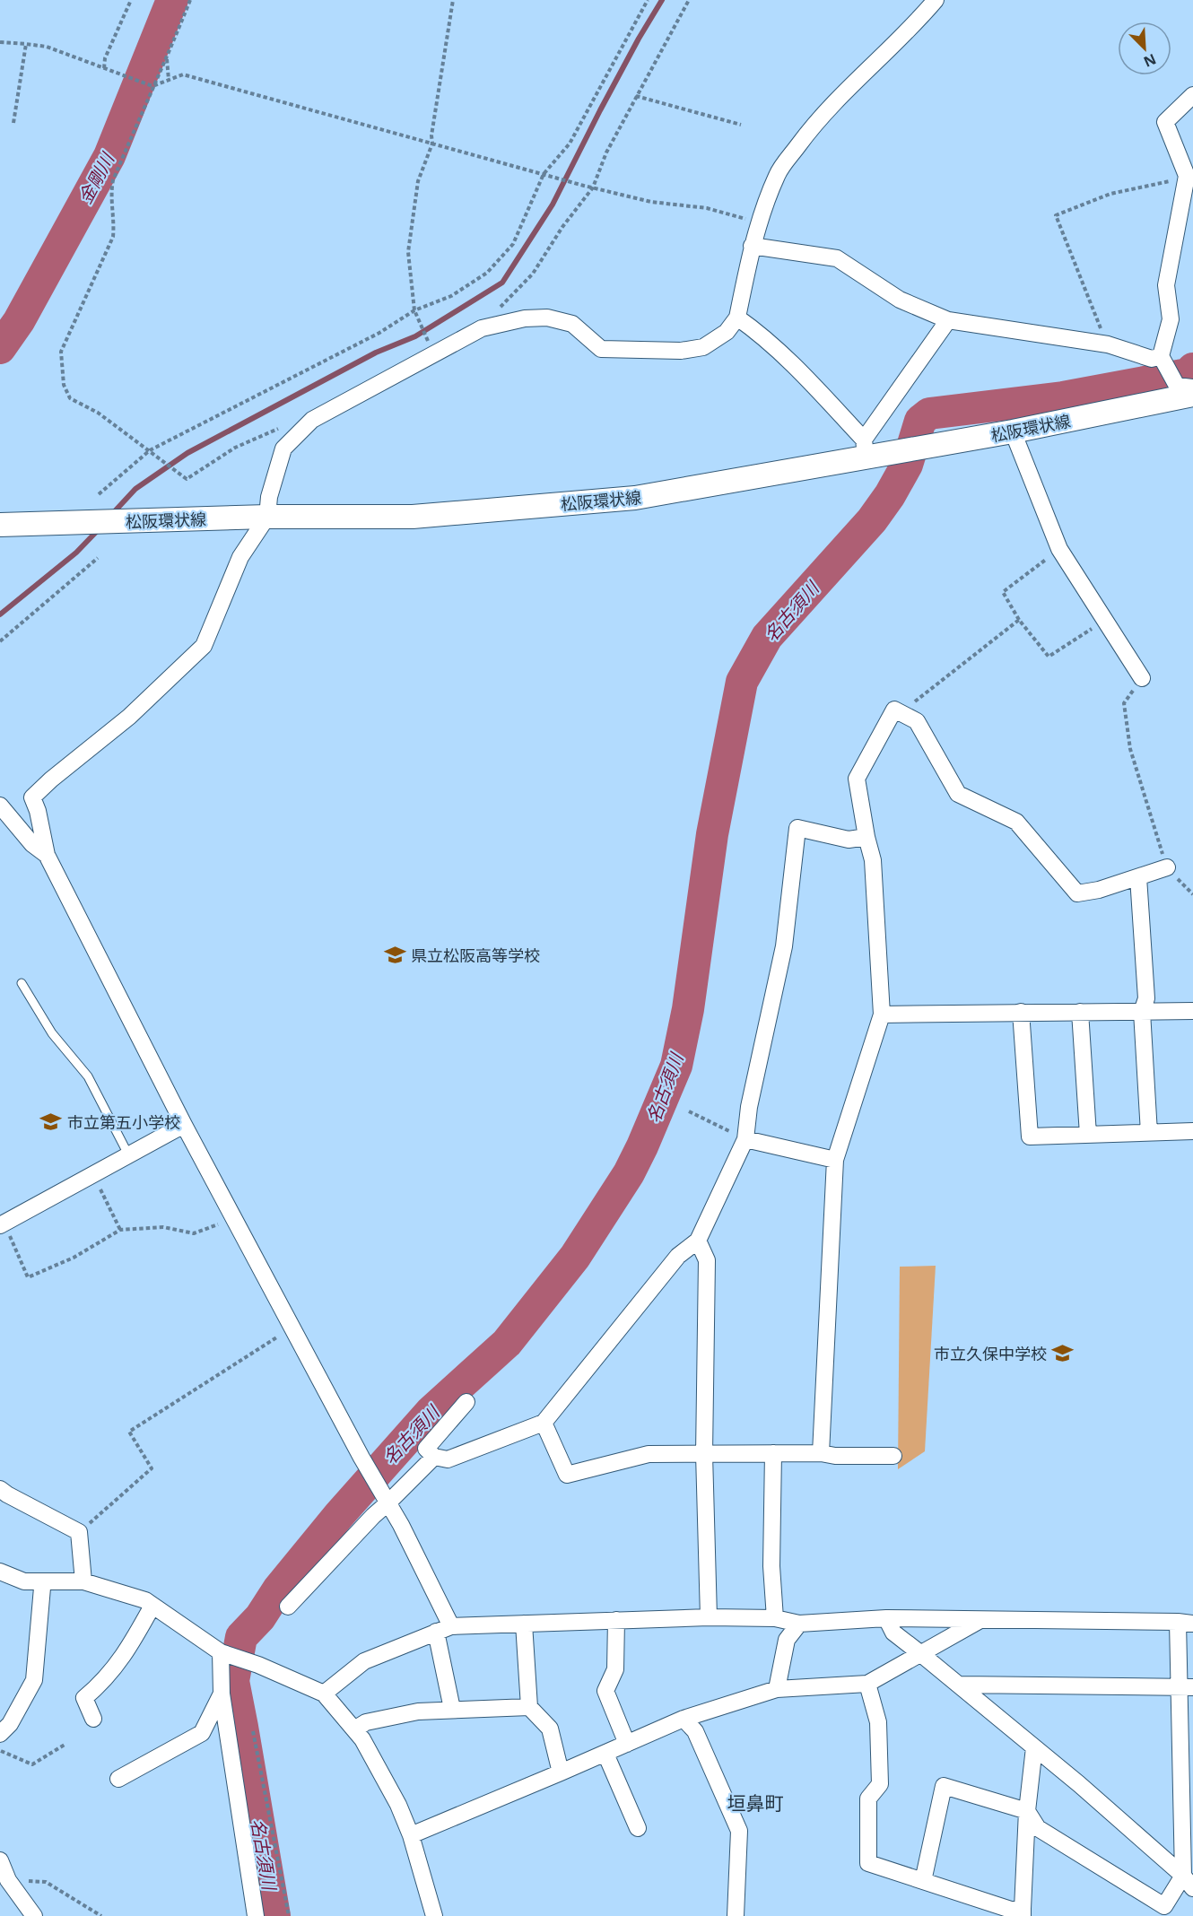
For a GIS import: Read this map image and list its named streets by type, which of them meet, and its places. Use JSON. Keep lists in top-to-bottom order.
{
  "streets": {
    "main road": ["松阪環状線"]
  },
  "districts": ["垣鼻町"],
  "water": ["金剛川", "名古須川"],
  "places": {
    "school or university": ["県立松阪高等学校", "市立第五小学校", "市立久保中学校"]
  },
  "north": "bottom right"
}
